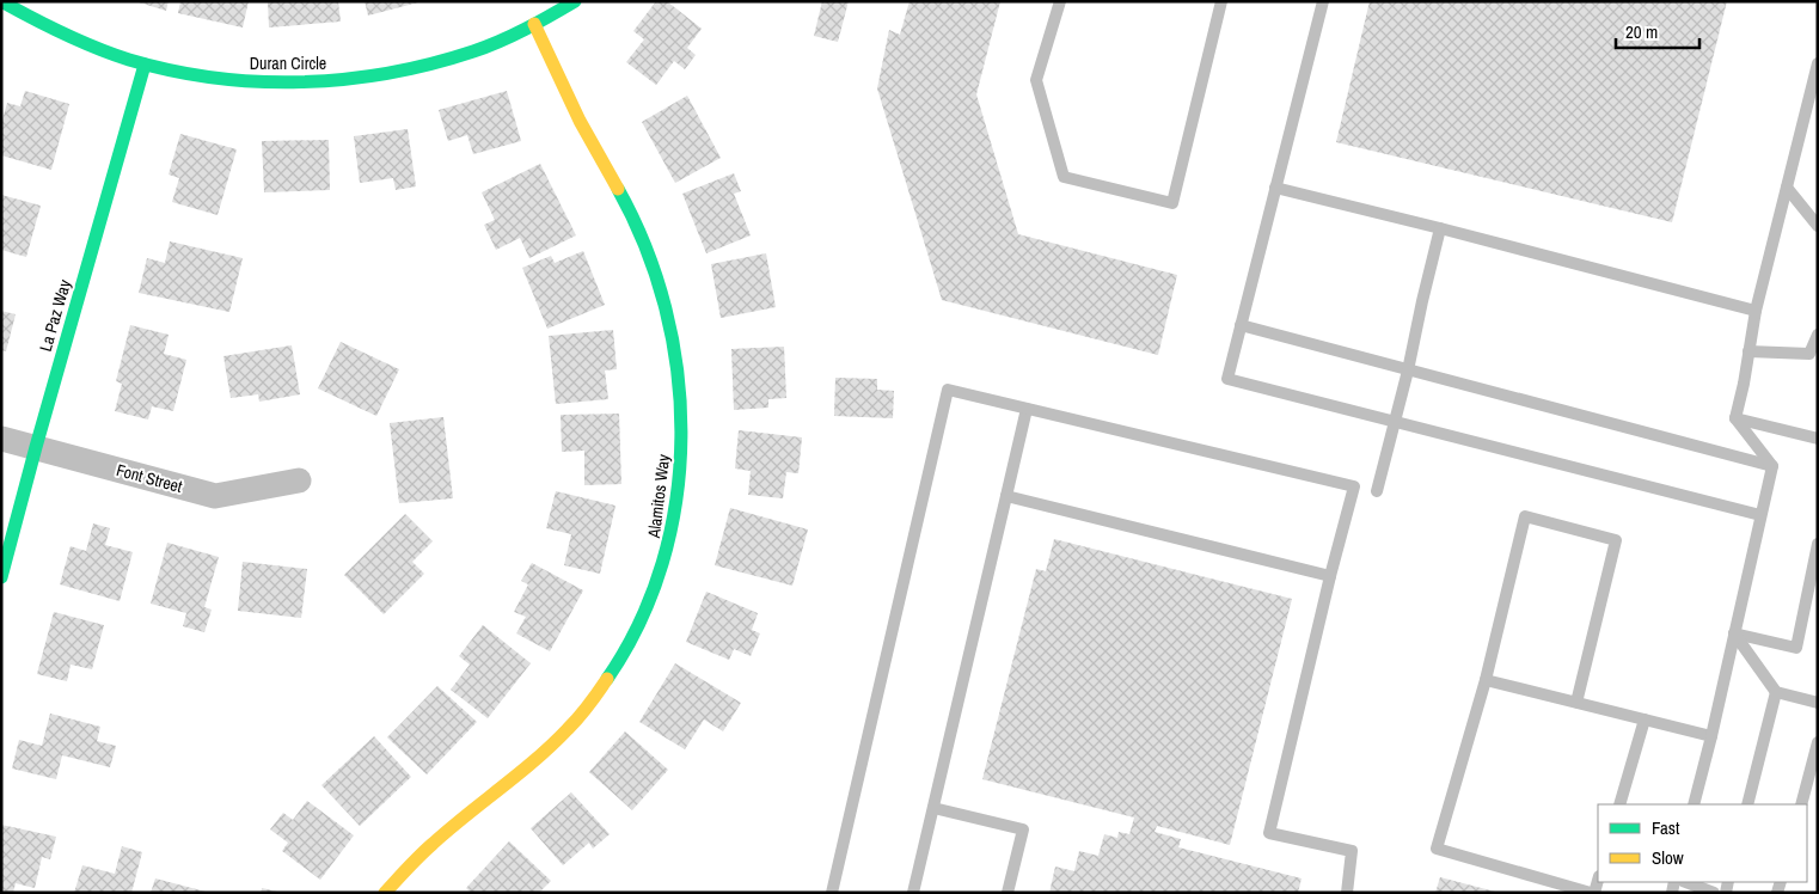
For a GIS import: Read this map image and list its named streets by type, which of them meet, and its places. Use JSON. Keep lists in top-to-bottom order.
{
  "streets": {
    "street": [
      "Duran Circle",
      "La Paz Way",
      "Font Street",
      "Alamitos Way"
    ]
  },
  "crossings": [
    ["Duran Circle", "La Paz Way"],
    ["Duran Circle", "Alamitos Way"],
    ["La Paz Way", "Font Street"]
  ],
  "legend": ["Fast", "Slow"],
  "scale_bar": "20 m"
}
